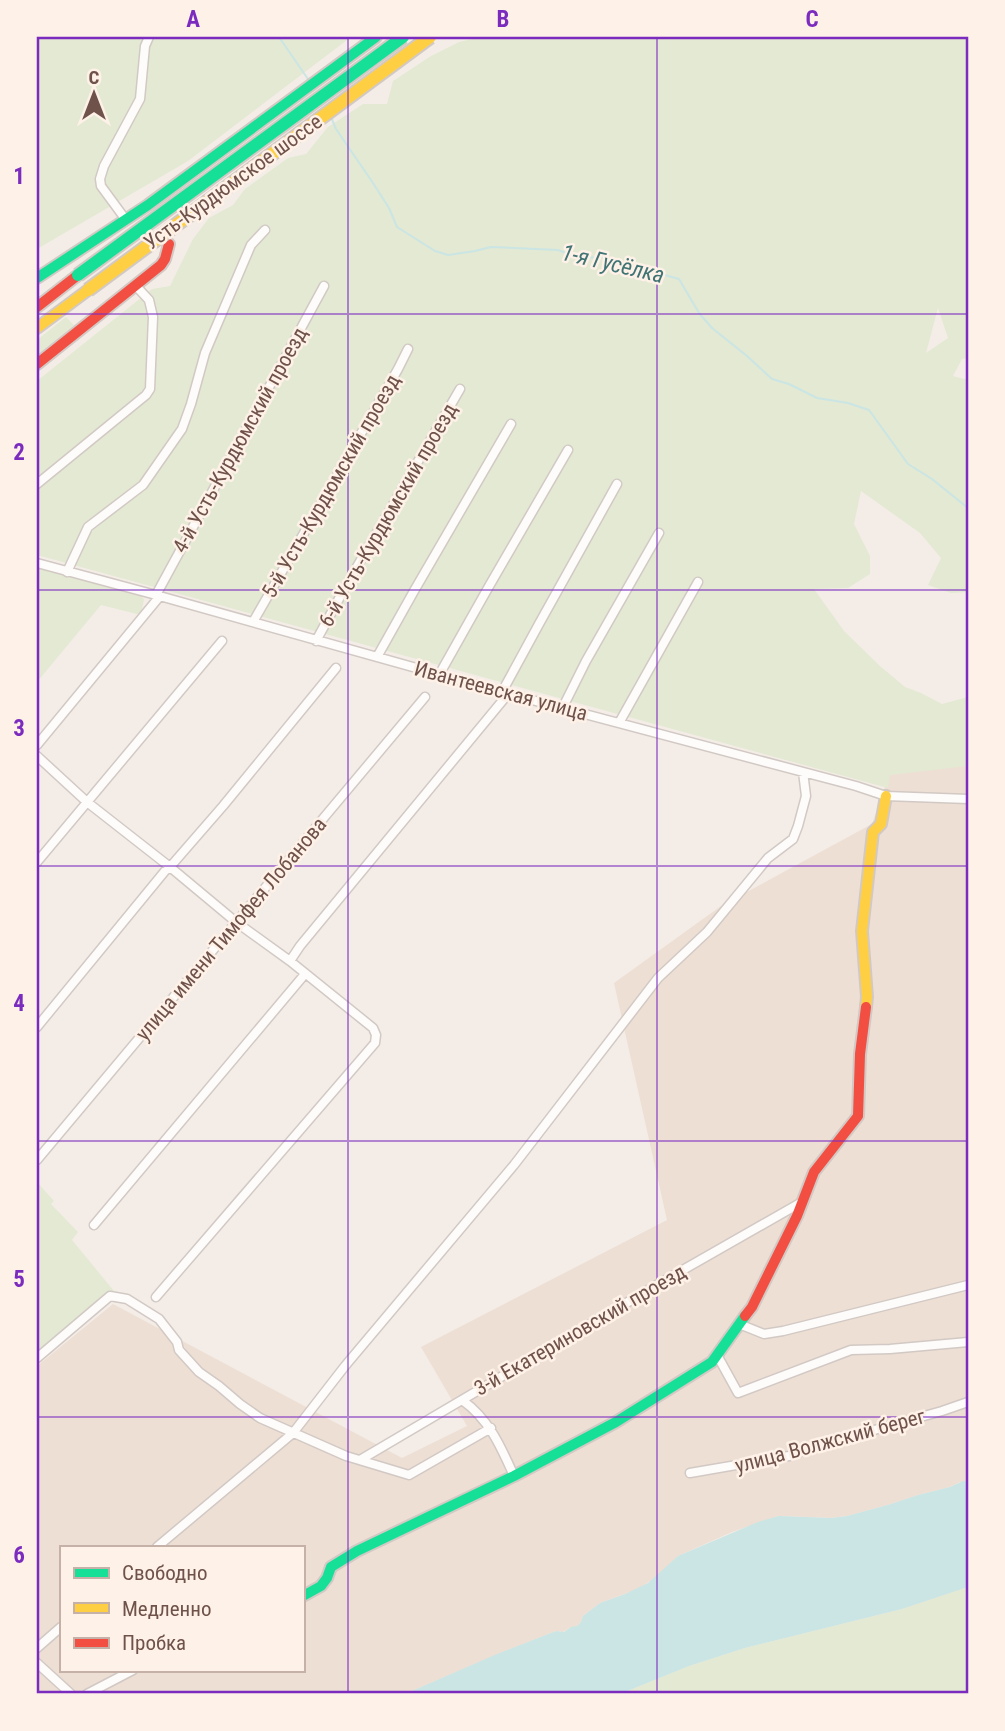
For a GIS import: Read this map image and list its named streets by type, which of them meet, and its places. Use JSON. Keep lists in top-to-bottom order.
{
  "streets": {
    "street": [
      "Усть-Курдюмское шоссе",
      "4-й Усть-Курдюмский проезд",
      "5-й Усть-Курдюмский проезд",
      "6-й Усть-Курдюмский проезд",
      "Ивантеевская улица",
      "улица имени Тимофея Лобанова",
      "3-й Екатериновский проезд",
      "улица Волжский берег"
    ]
  },
  "crossings": [
    ["4-й Усть-Курдюмский проезд", "Ивантеевская улица"],
    ["5-й Усть-Курдюмский проезд", "Ивантеевская улица"],
    ["6-й Усть-Курдюмский проезд", "Ивантеевская улица"]
  ],
  "water": ["1-я Гусёлка"],
  "legend": ["Свободно", "Медленно", "Пробка"],
  "north": "top",
  "grid": {
    "columns": ["A", "B", "C"],
    "rows": [
      "1",
      "2",
      "3",
      "4",
      "5",
      "6"
    ]
  }
}
